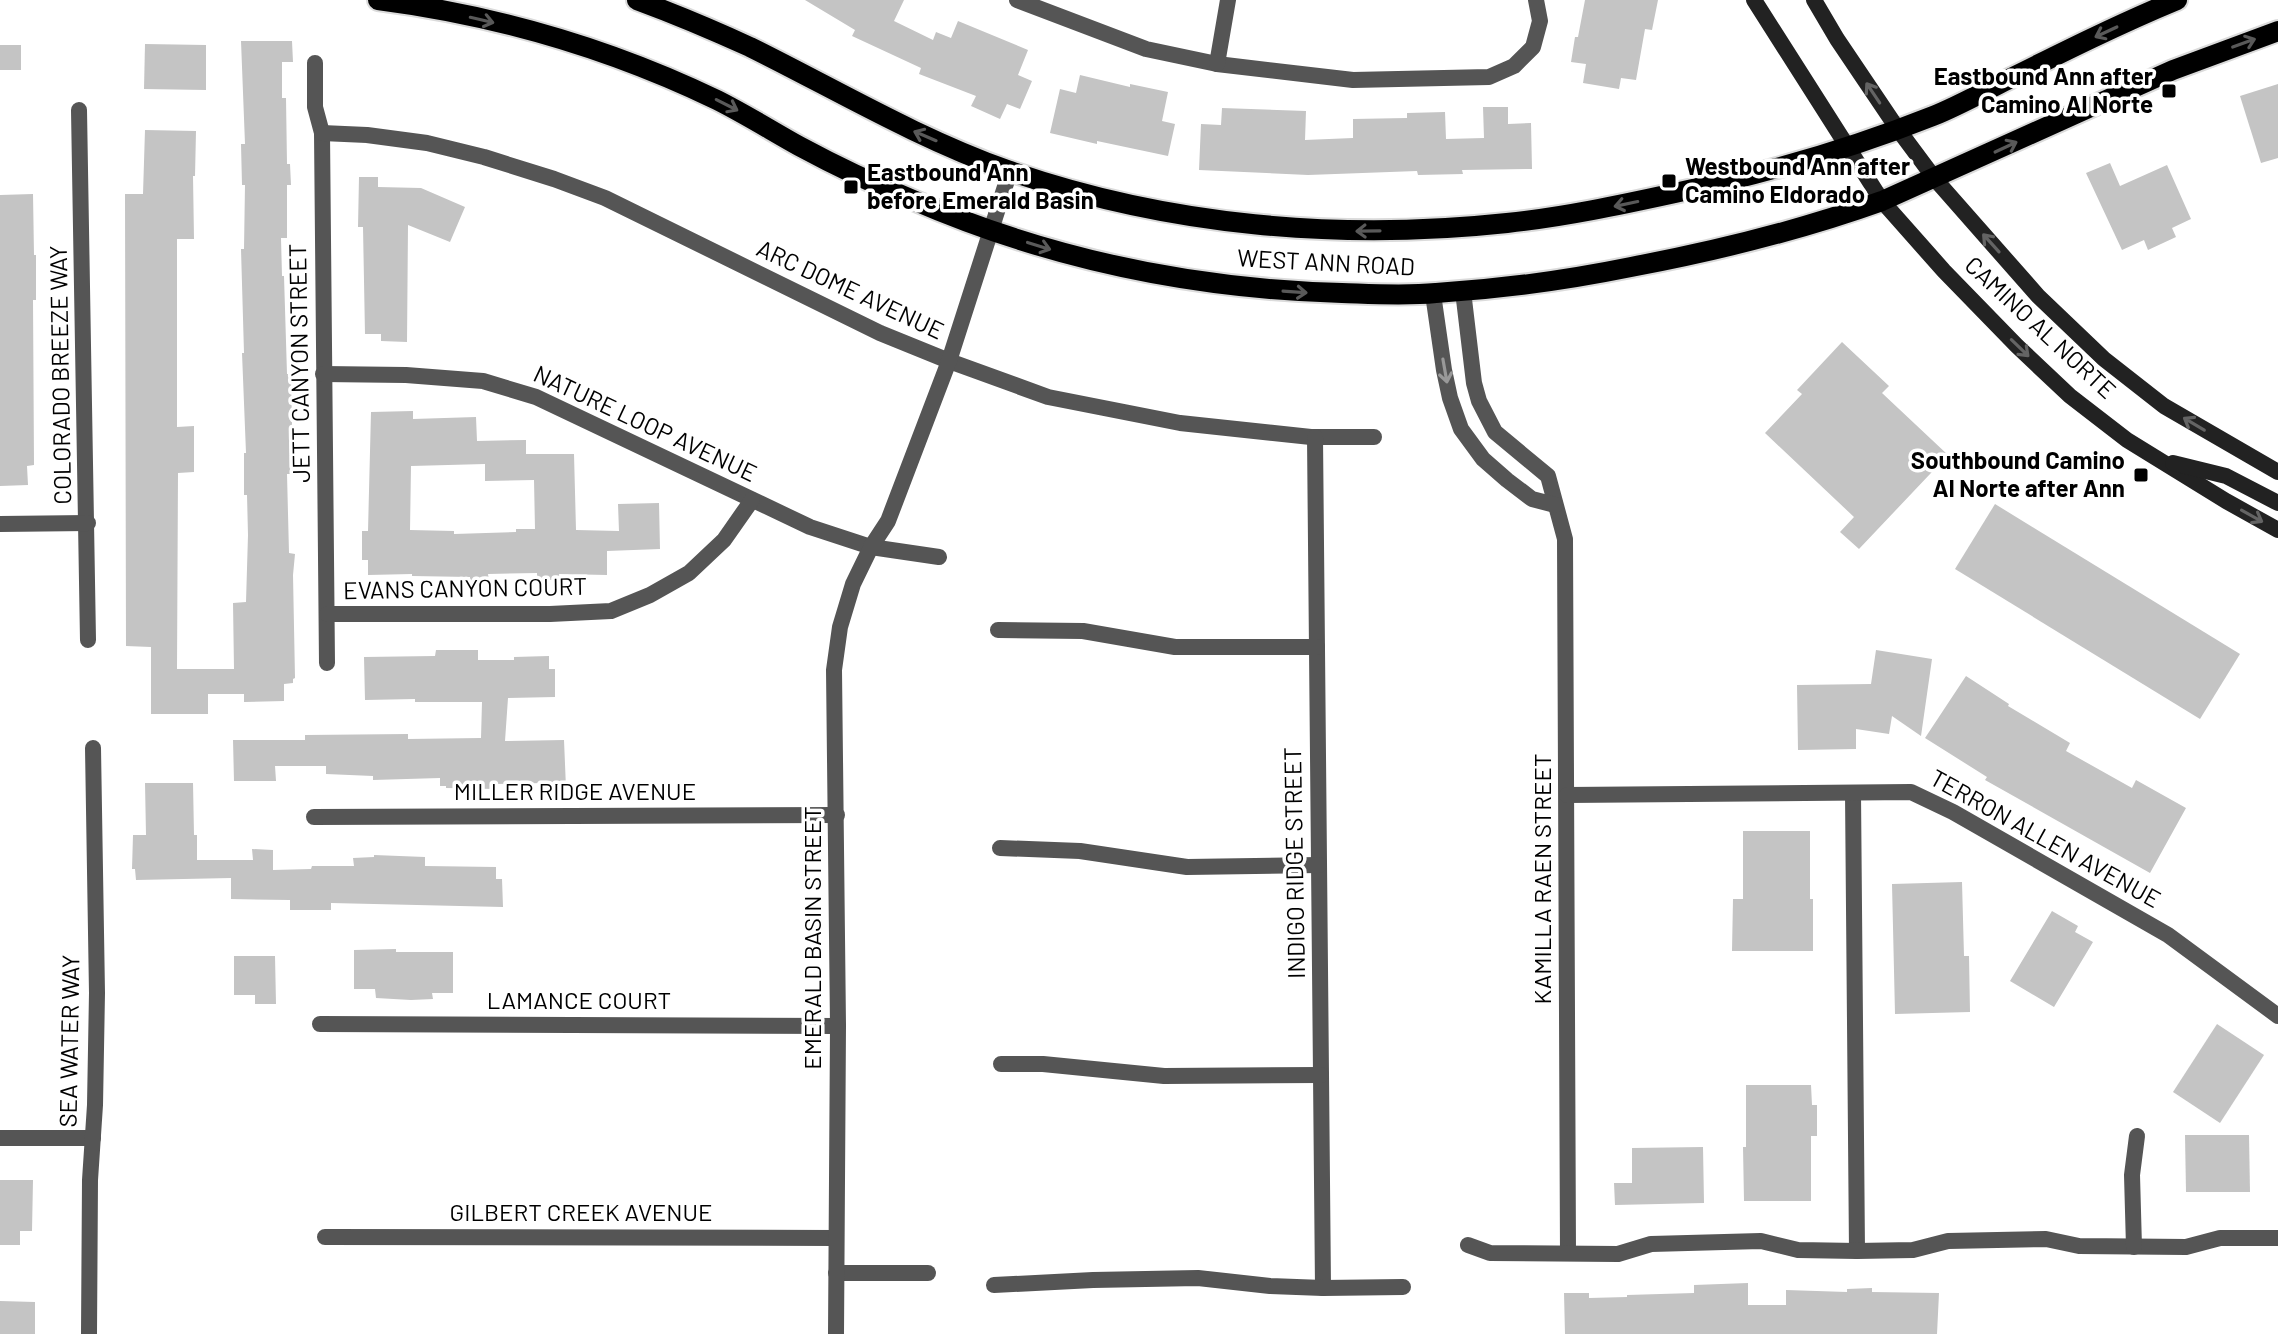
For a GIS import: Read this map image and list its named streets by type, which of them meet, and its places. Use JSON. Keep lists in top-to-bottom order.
{
  "streets": {
    "main road": ["WEST ANN ROAD", "CAMINO AL NORTE"],
    "street": [
      "ARC DOME AVENUE",
      "JETT CANYON STREET",
      "COLORADO BREEZE WAY",
      "NATURE LOOP AVENUE",
      "EVANS CANYON COURT",
      "MILLER RIDGE AVENUE",
      "TERRON ALLEN AVENUE",
      "INDIGO RIDGE STREET",
      "KAMILLA RAEN STREET",
      "EMERALD BASIN STREET",
      "LAMANCE COURT",
      "SEA WATER WAY",
      "GILBERT CREEK AVENUE"
    ]
  },
  "crossings": [
    ["WEST ANN ROAD", "CAMINO AL NORTE"],
    ["WEST ANN ROAD", "KAMILLA RAEN STREET"],
    ["WEST ANN ROAD", "EMERALD BASIN STREET"],
    ["ARC DOME AVENUE", "JETT CANYON STREET"],
    ["ARC DOME AVENUE", "INDIGO RIDGE STREET"],
    ["ARC DOME AVENUE", "EMERALD BASIN STREET"],
    ["JETT CANYON STREET", "NATURE LOOP AVENUE"],
    ["JETT CANYON STREET", "EVANS CANYON COURT"],
    ["NATURE LOOP AVENUE", "EVANS CANYON COURT"],
    ["NATURE LOOP AVENUE", "EMERALD BASIN STREET"],
    ["MILLER RIDGE AVENUE", "EMERALD BASIN STREET"],
    ["TERRON ALLEN AVENUE", "KAMILLA RAEN STREET"],
    ["EMERALD BASIN STREET", "LAMANCE COURT"],
    ["EMERALD BASIN STREET", "GILBERT CREEK AVENUE"]
  ],
  "places": {
    "transit": [
      "Eastbound Ann after Camino Al Norte",
      "Westbound Ann after Camino Eldorado",
      "Eastbound Ann before Emerald Basin",
      "Southbound Camino Al Norte after Ann"
    ]
  }
}
